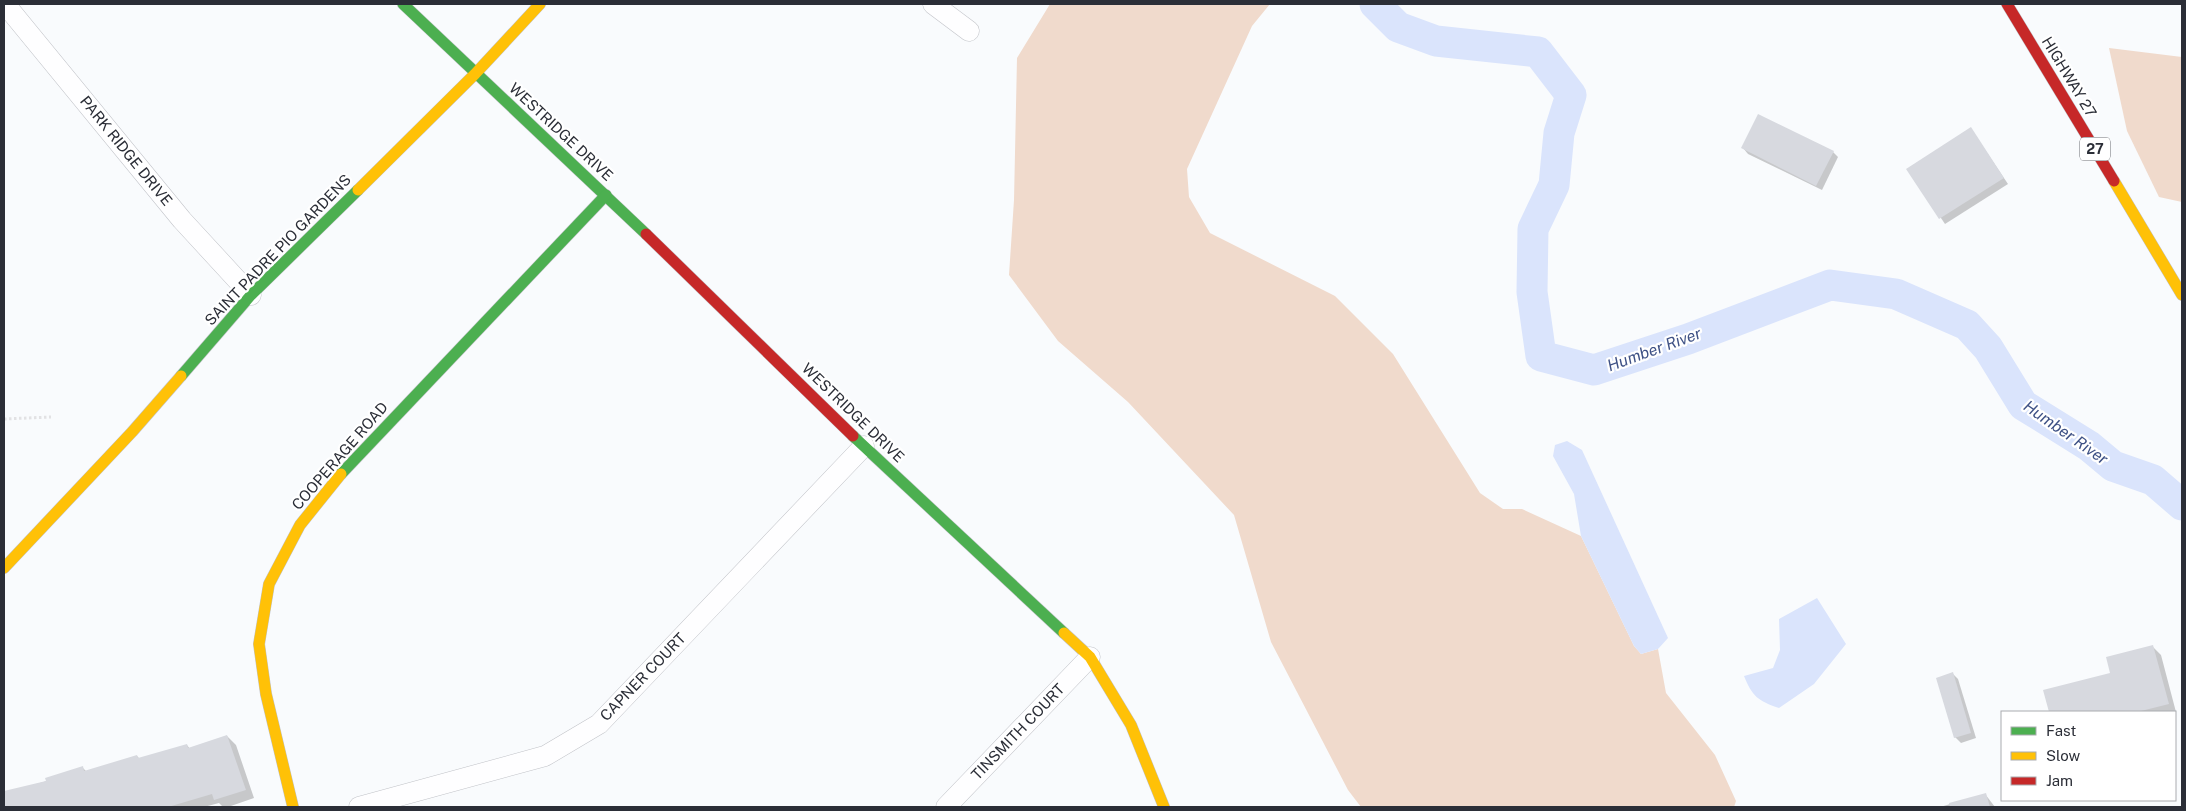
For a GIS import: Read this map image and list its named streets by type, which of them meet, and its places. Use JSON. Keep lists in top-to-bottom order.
{
  "streets": {
    "street": [
      "HIGHWAY 27",
      "WESTRIDGE DRIVE",
      "27",
      "PARK RIDGE DRIVE",
      "SAINT PADRE PIO GARDENS",
      "COOPERAGE ROAD",
      "CAPNER COURT",
      "TINSMITH COURT"
    ]
  },
  "crossings": [
    ["WESTRIDGE DRIVE", "SAINT PADRE PIO GARDENS"],
    ["WESTRIDGE DRIVE", "COOPERAGE ROAD"],
    ["WESTRIDGE DRIVE", "CAPNER COURT"],
    ["WESTRIDGE DRIVE", "TINSMITH COURT"],
    ["PARK RIDGE DRIVE", "SAINT PADRE PIO GARDENS"]
  ],
  "water": ["Humber River"],
  "legend": ["Fast", "Slow", "Jam"]
}
